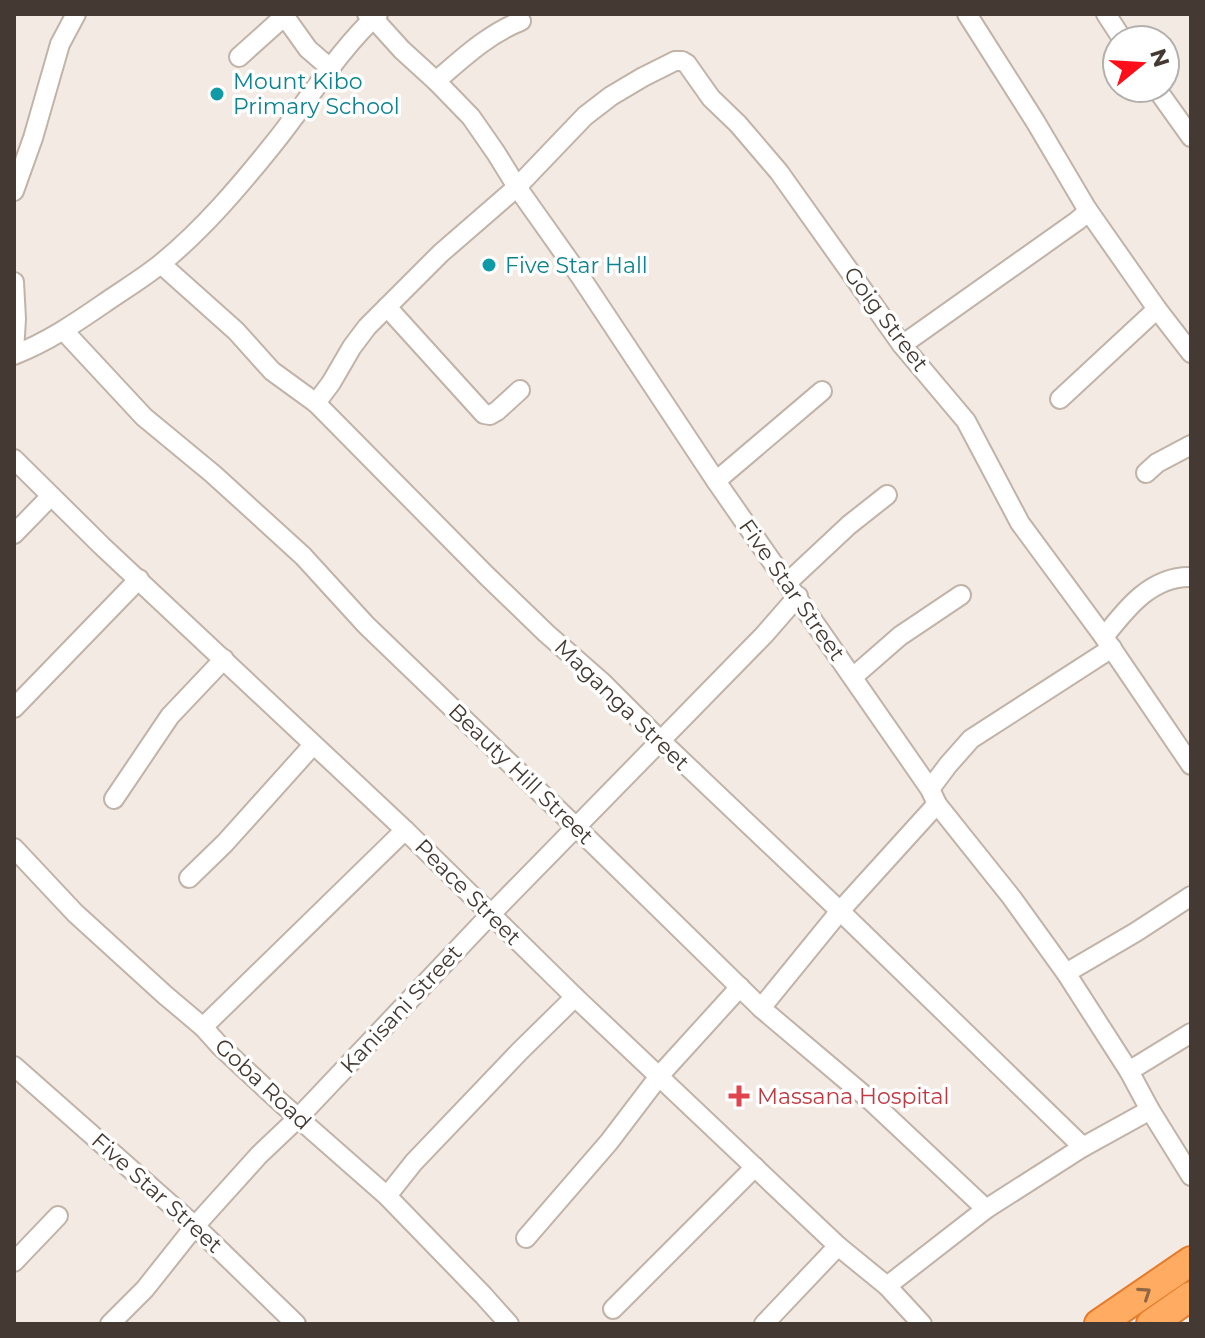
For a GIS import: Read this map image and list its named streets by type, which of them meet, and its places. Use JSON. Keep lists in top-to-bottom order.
{
  "streets": {
    "street": [
      "Goig Street",
      "Five Star Street",
      "Maganga Street",
      "Beauty Hill Street",
      "Peace Street",
      "Kanisani Street",
      "Goba Road"
    ]
  },
  "crossings": [
    ["Goig Street", "Five Star Street"],
    ["Five Star Street", "Kanisani Street"],
    ["Maganga Street", "Kanisani Street"],
    ["Beauty Hill Street", "Kanisani Street"],
    ["Peace Street", "Kanisani Street"],
    ["Kanisani Street", "Goba Road"]
  ],
  "places": {
    "other": ["Mount Kibo Primary School", "Five Star Hall"],
    "health": ["Massana Hospital"]
  },
  "north": "right"
}
